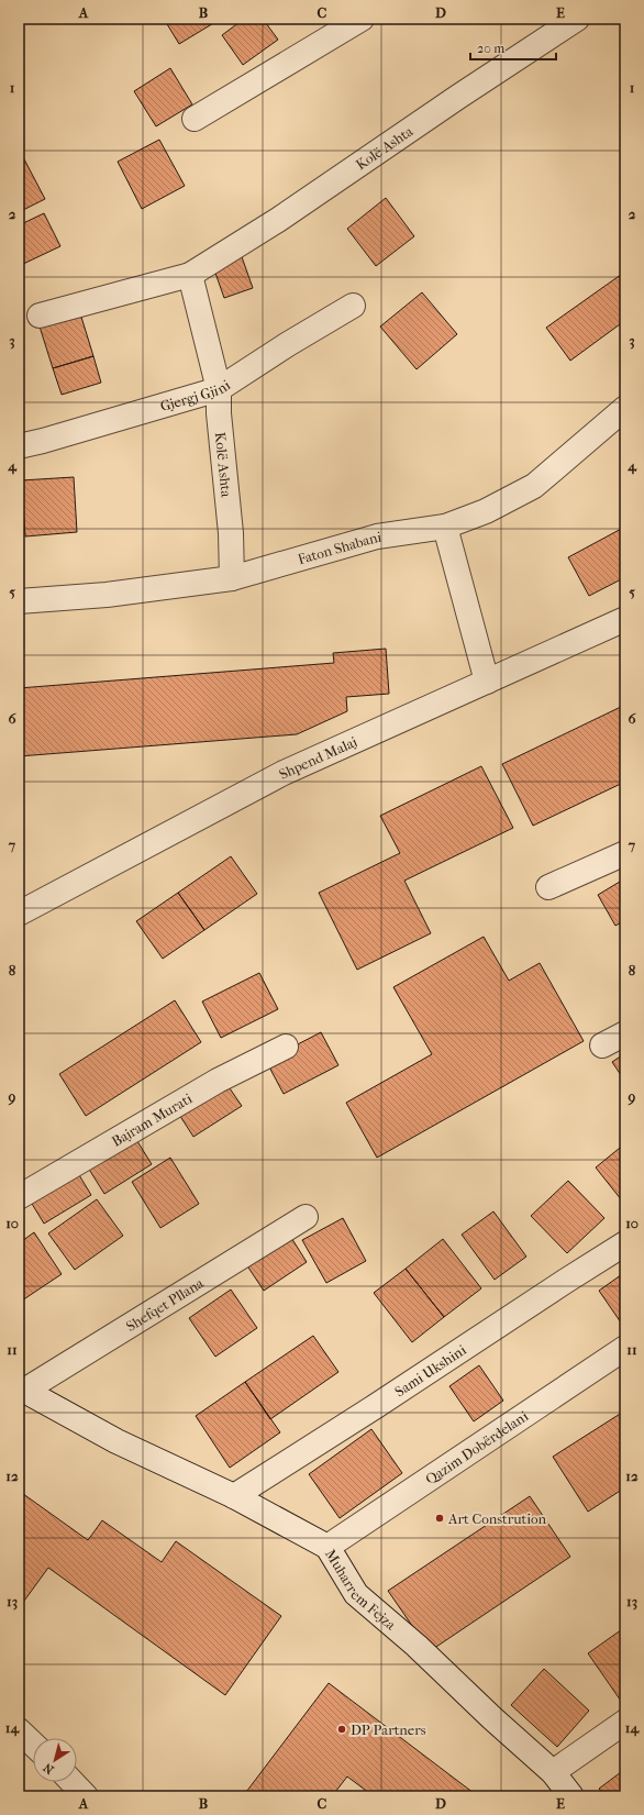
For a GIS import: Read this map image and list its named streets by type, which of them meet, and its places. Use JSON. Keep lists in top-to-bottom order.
{
  "streets": {
    "street": [
      "Kolë Ashta",
      "Gjergj Gjini",
      "Faton Shabani",
      "Shpend Malaj",
      "Bajram Murati",
      "Shefqet Pllana",
      "Sami Ukshini",
      "Qazim Dobërdelani",
      "Muharrem Fejza"
    ]
  },
  "crossings": [
    ["Kolë Ashta", "Gjergj Gjini"],
    ["Kolë Ashta", "Faton Shabani"],
    ["Shefqet Pllana", "Muharrem Fejza"],
    ["Sami Ukshini", "Muharrem Fejza"],
    ["Qazim Dobërdelani", "Muharrem Fejza"]
  ],
  "places": ["Art Constrution", "DP Partners"],
  "scale_bar": "20 m",
  "north": "bottom left",
  "grid": {
    "columns": [
      "A",
      "B",
      "C",
      "D",
      "E"
    ],
    "rows": [
      "1",
      "2",
      "3",
      "4",
      "5",
      "6",
      "7",
      "8",
      "9",
      "10",
      "11",
      "12",
      "13",
      "14"
    ]
  }
}
